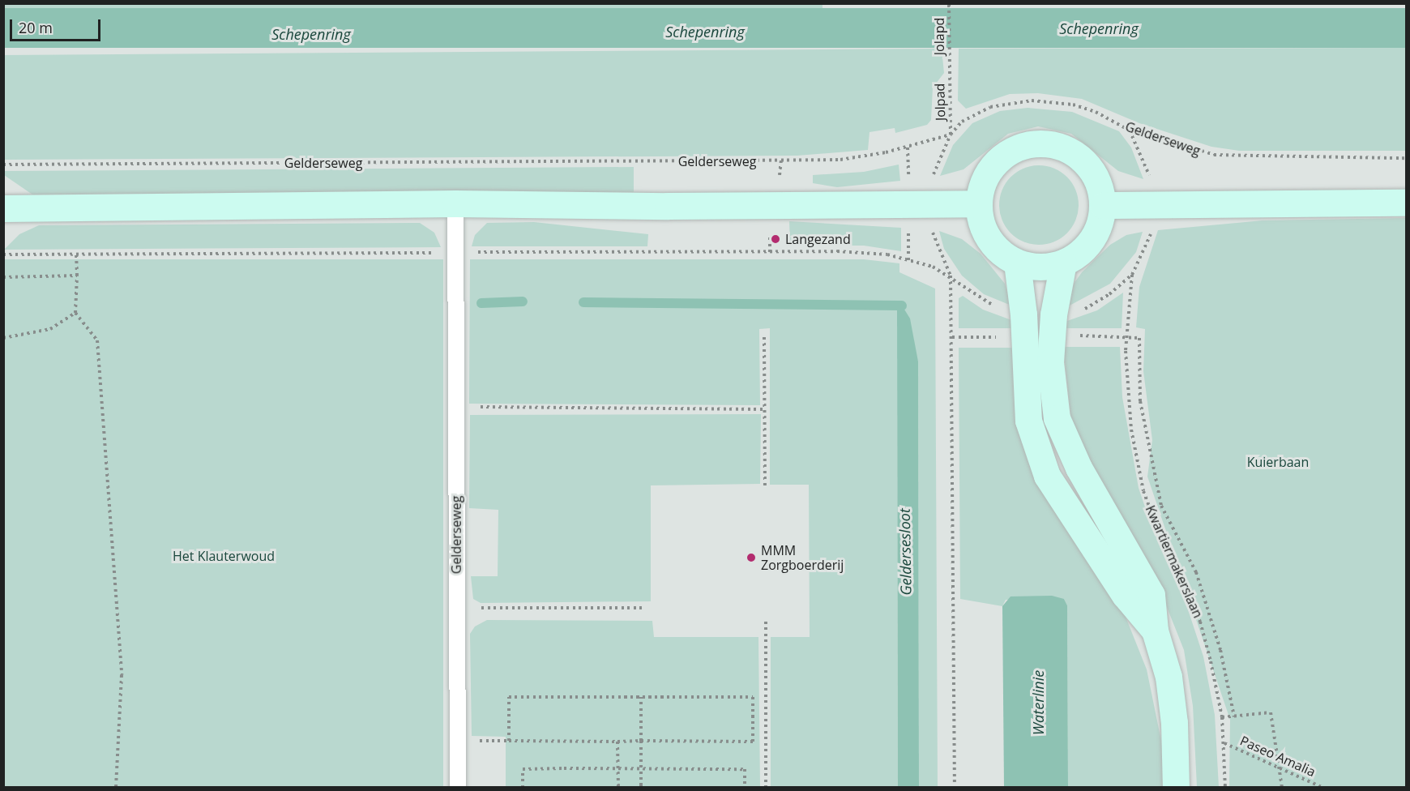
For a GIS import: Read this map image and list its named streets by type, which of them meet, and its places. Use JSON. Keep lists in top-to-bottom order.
{
  "streets": {
    "lane": ["Gelderseweg"],
    "path": [
      "Jolapd",
      "Jolpad",
      "Kwartiermakerslaan",
      "Paseo Amalia"
    ]
  },
  "crossings": [
    ["Jolapd", "Jolpad"],
    ["Jolpad", "Gelderseweg"],
    ["Kwartiermakerslaan", "Paseo Amalia"]
  ],
  "water": ["Schepenring", "Geldersesloot", "Waterlinie"],
  "parks": ["Kuierbaan", "Het Klauterwoud"],
  "places": ["Langezand", "MMM Zorgboerderij"],
  "scale_bar": "20 m"
}
